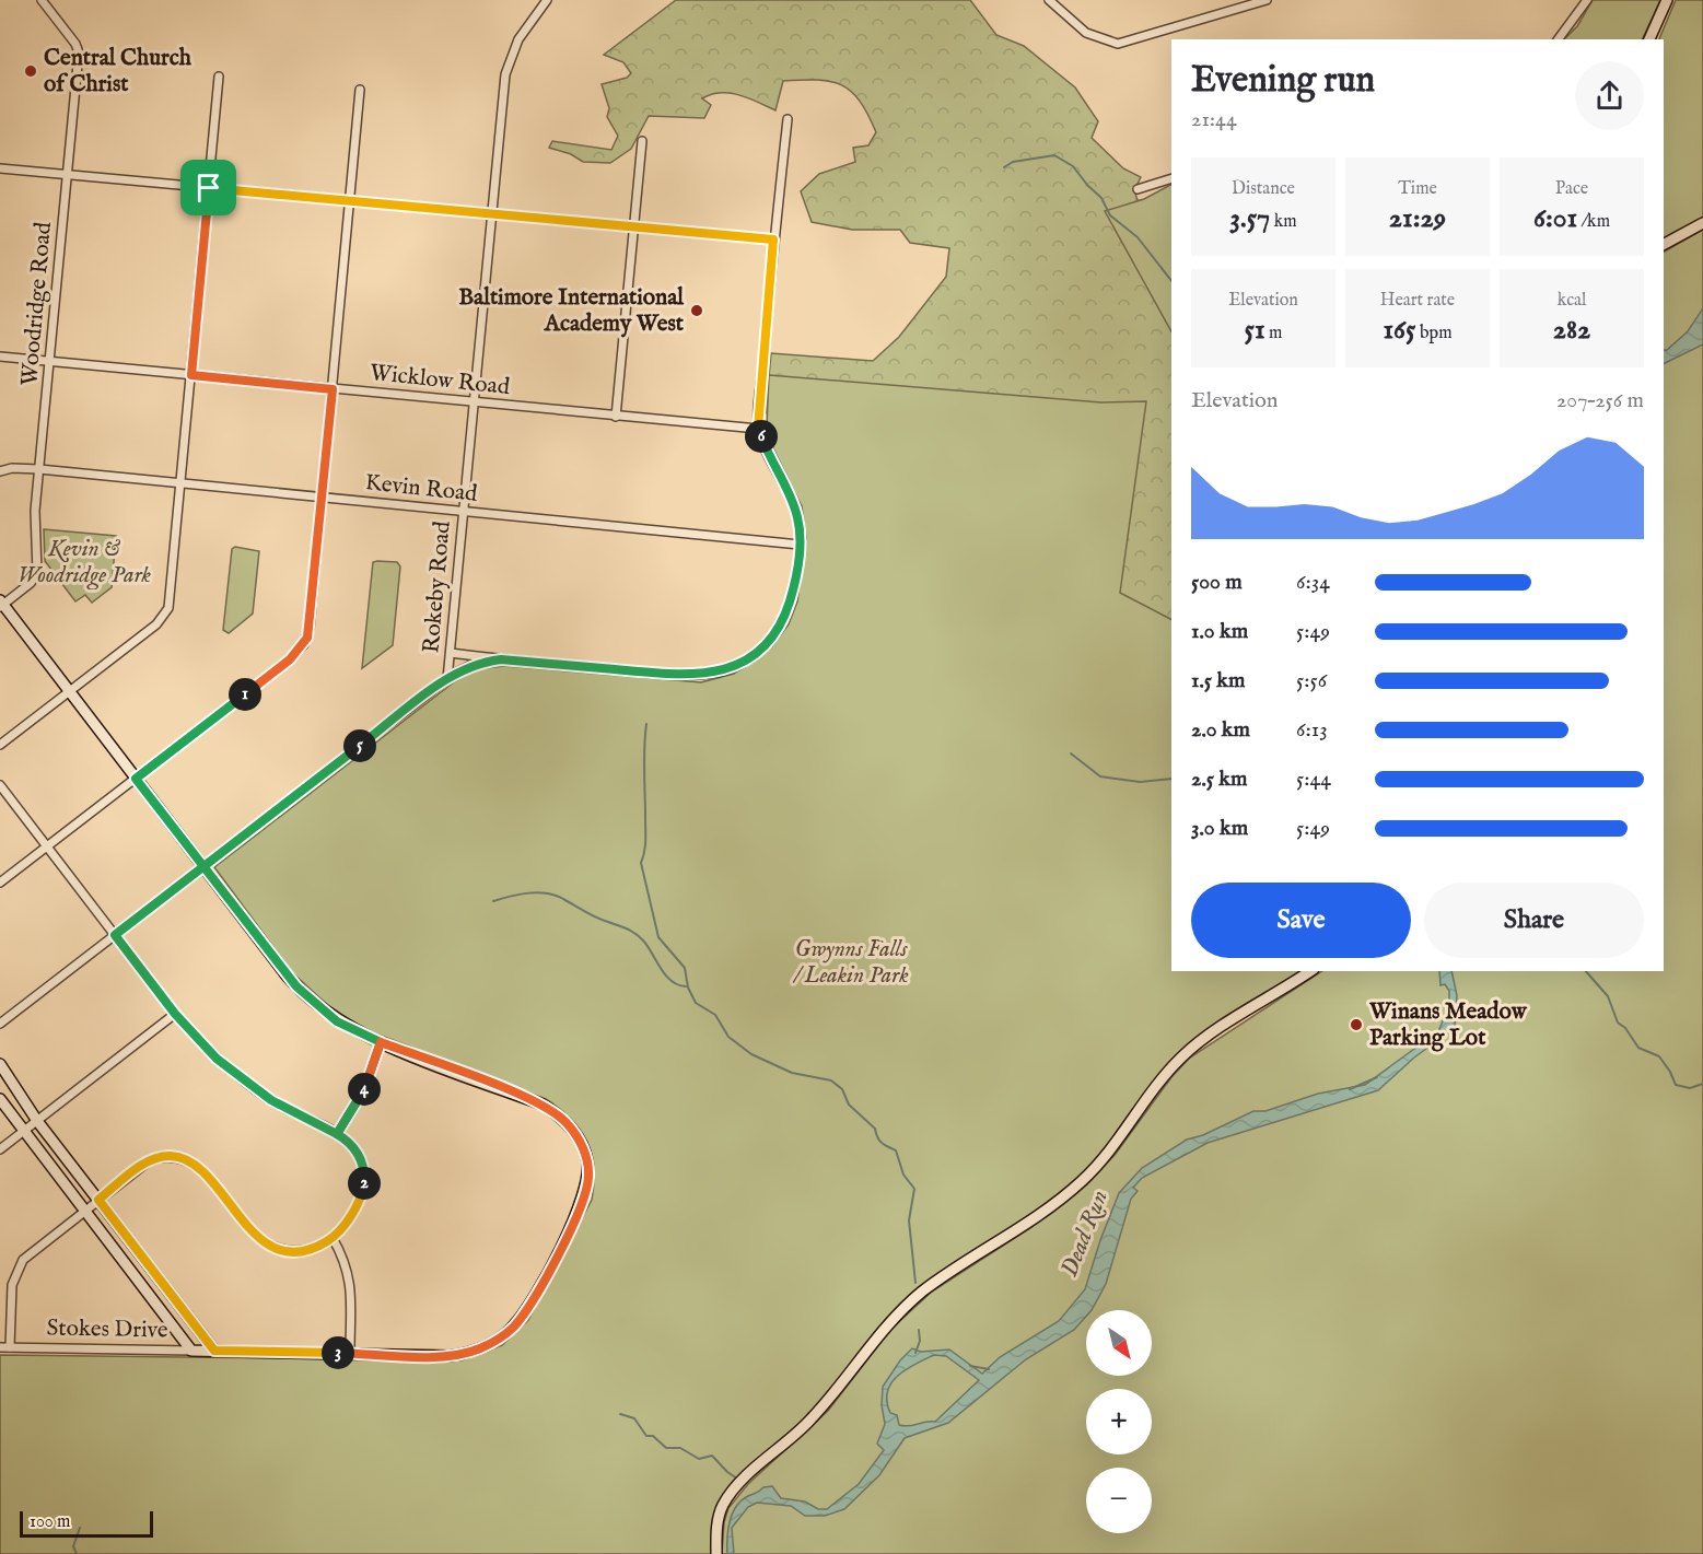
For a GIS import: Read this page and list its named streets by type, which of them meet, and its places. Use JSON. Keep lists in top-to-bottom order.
{
  "streets": {
    "street": [
      "Woodridge Road",
      "Wicklow Road",
      "Kevin Road",
      "Rokeby Road",
      "Stokes Drive"
    ]
  },
  "crossings": [
    ["Woodridge Road", "Wicklow Road"],
    ["Woodridge Road", "Kevin Road"],
    ["Woodridge Road", "Stokes Drive"],
    ["Wicklow Road", "Rokeby Road"],
    ["Kevin Road", "Rokeby Road"],
    ["Rokeby Road", "Stokes Drive"]
  ],
  "water": ["Dead Run"],
  "parks": ["Kevin & Woodridge Park", "Gwynns Falls / Leakin Park"],
  "places": ["Central Church of Christ", "Baltimore International Academy West", "Winans Meadow Parking Lot"],
  "scale_bar": "100 m",
  "north": "bottom right",
  "page": {
    "heading": ["Evening run", "21:44"],
    "stats": [
      ["Distance", "3.57 km"],
      ["Time", "21:29"],
      ["Pace", "6:01 /km"],
      ["Elevation", "51 m"],
      ["Heart rate", "165 bpm"],
      ["kcal", "282"]
    ],
    "chart": ["Elevation", "207–256 m"],
    "pins": [
      "6",
      "1",
      "5",
      "4",
      "2",
      "3"
    ],
    "list": [
      {
        "name": "500 m",
        "note": "6:34"
      },
      {
        "name": "1.0 km",
        "note": "5:49"
      },
      {
        "name": "1.5 km",
        "note": "5:56"
      },
      {
        "name": "2.0 km",
        "note": "6:13"
      },
      {
        "name": "2.5 km",
        "note": "5:44"
      },
      {
        "name": "3.0 km",
        "note": "5:49"
      }
    ],
    "buttons": ["Save", "Share"],
    "map_buttons": ["+", "−"],
    "scale": "100 m"
  }
}
